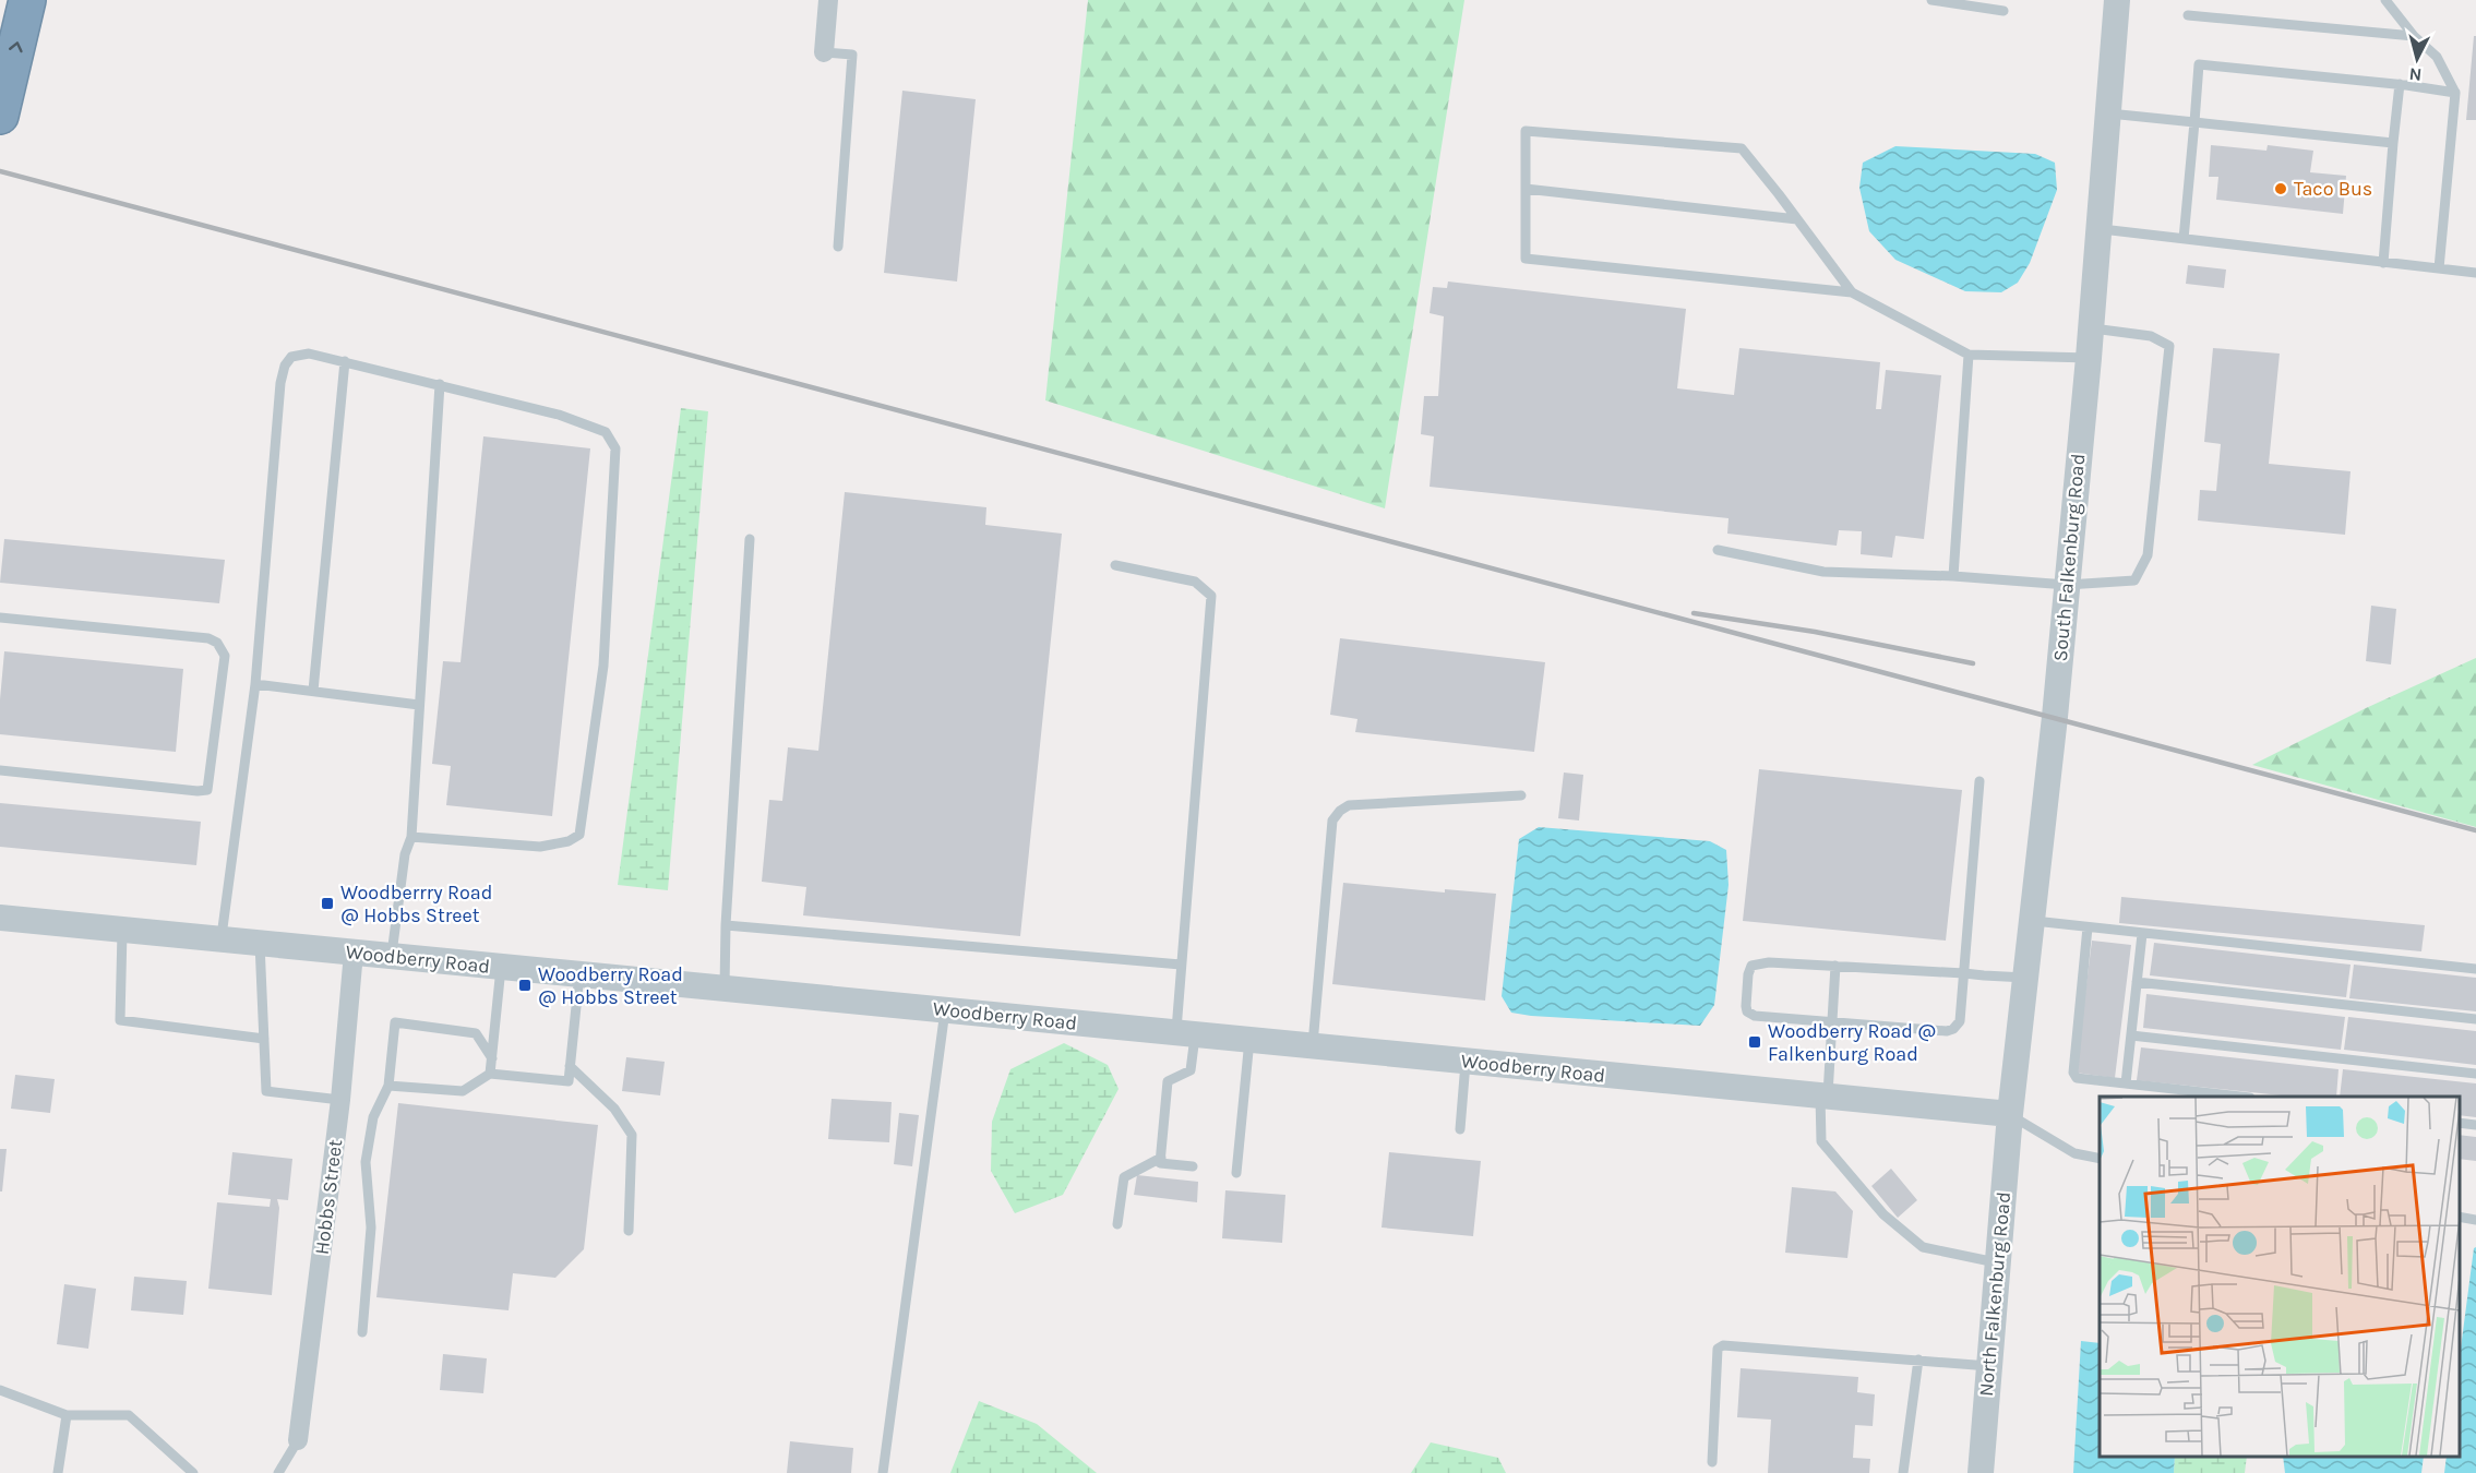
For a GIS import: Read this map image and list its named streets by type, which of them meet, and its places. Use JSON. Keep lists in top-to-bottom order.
{
  "streets": {
    "street": [
      "South Falkenburg Road",
      "Woodberry Road",
      "Hobbs Street",
      "North Falkenburg Road"
    ]
  },
  "crossings": [
    ["South Falkenburg Road", "Woodberry Road"],
    ["South Falkenburg Road", "North Falkenburg Road"],
    ["Woodberry Road", "Hobbs Street"],
    ["Woodberry Road", "North Falkenburg Road"]
  ],
  "places": {
    "other": ["Taco Bus"],
    "transit": ["Woodberrry Road @ Hobbs Street", "Woodberry Road @ Hobbs Street", "Woodberry Road @ Falkenburg Road"]
  },
  "north": "bottom"
}
